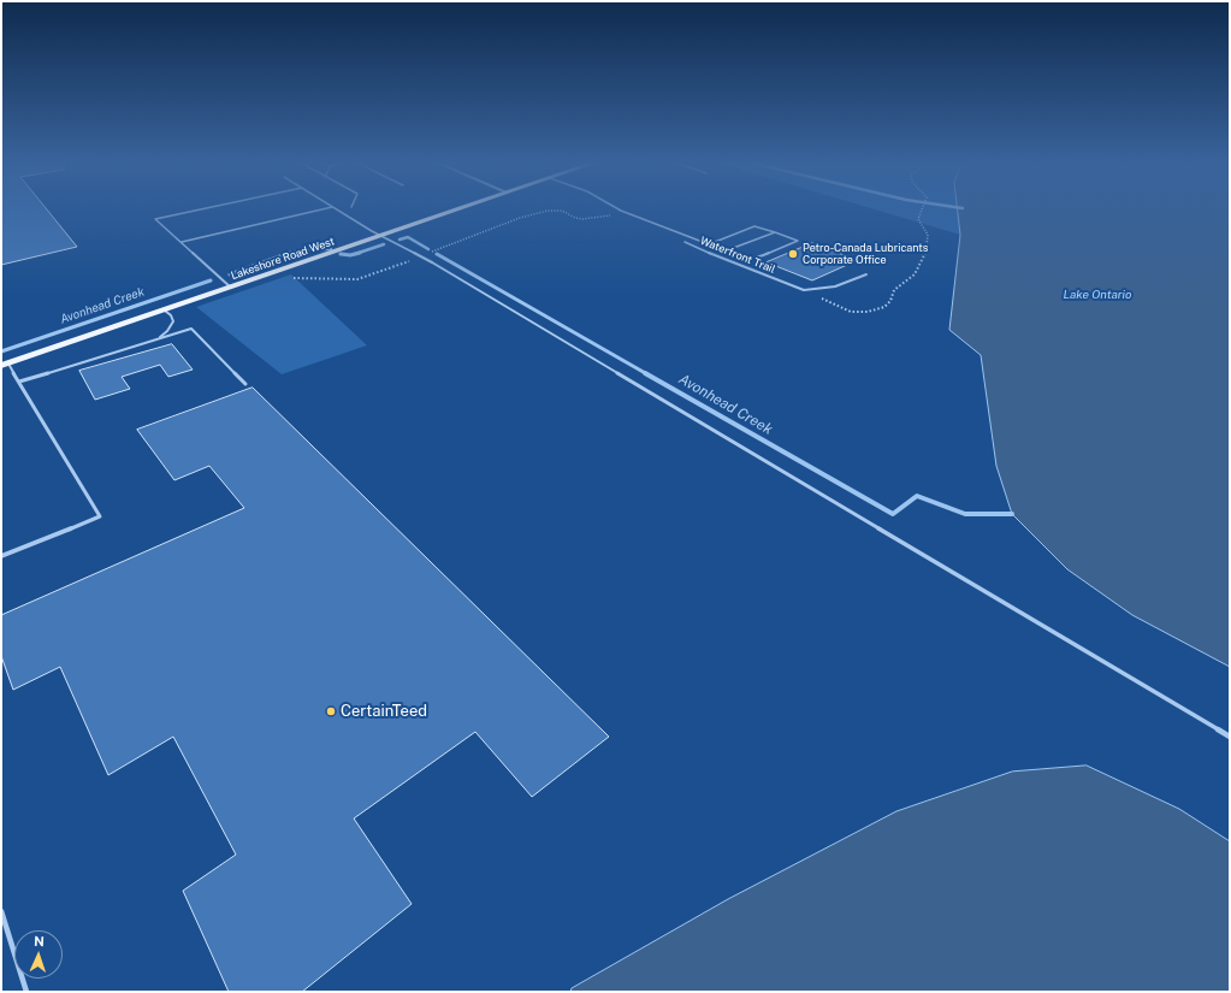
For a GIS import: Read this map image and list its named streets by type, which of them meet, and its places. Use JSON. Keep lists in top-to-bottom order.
{
  "streets": {
    "main road": ["Lakeshore Road West"],
    "lane": ["Waterfront Trail"]
  },
  "water": ["Lake Ontario", "Avonhead Creek"],
  "places": ["Petro-Canada Lubricants Corporate Office", "CertainTeed"],
  "north": "top"
}
